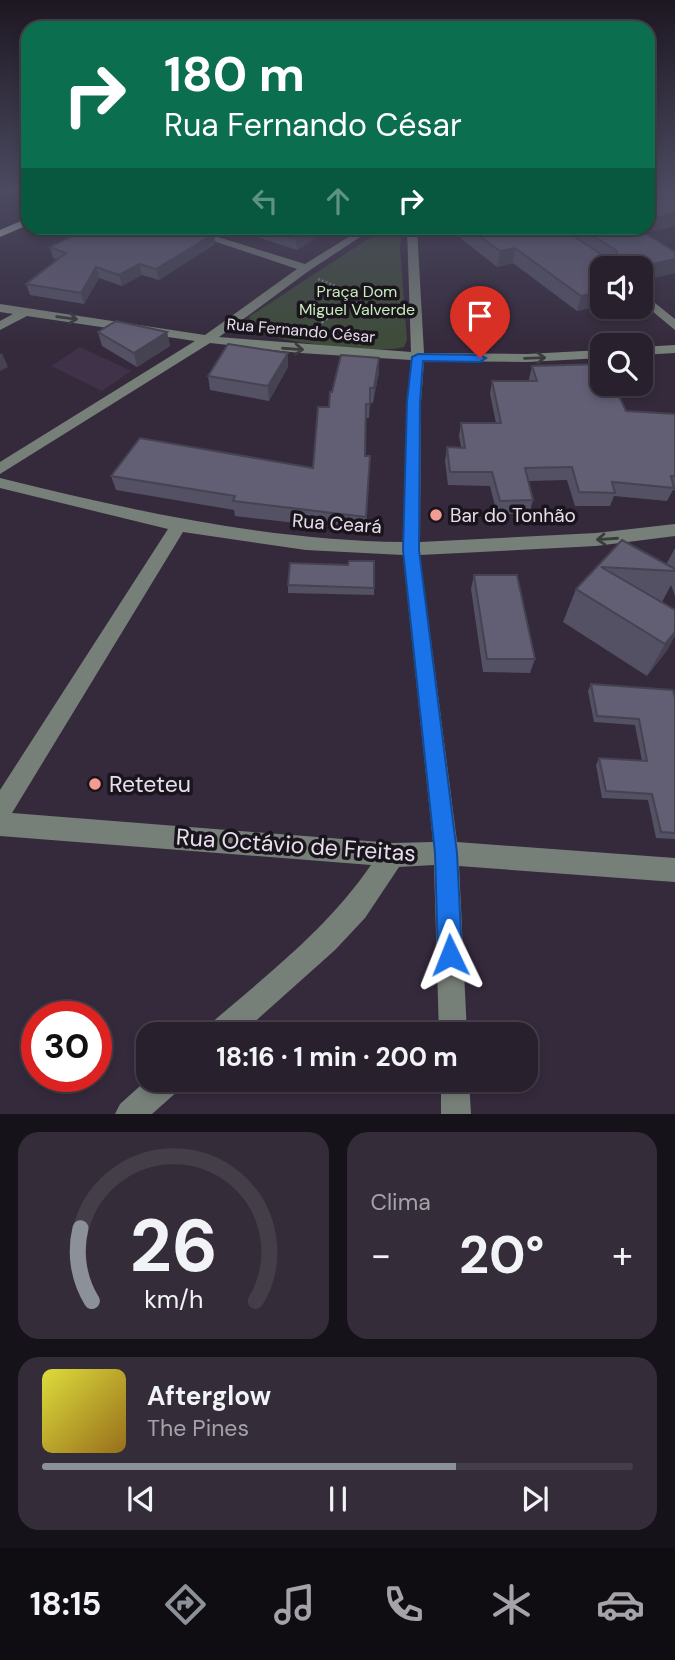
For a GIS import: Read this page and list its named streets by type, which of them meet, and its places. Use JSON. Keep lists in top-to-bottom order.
{
  "streets": {
    "street": ["Rua Fernando César", "Rua Ceará", "Rua Octávio de Freitas"]
  },
  "one_way": ["Rua Fernando César", "Rua Ceará"],
  "parks": ["Praça Dom Miguel Valverde"],
  "places": ["Bar do Tonhão", "Reteteu"],
  "page": {
    "turn": ["180 m", "Rua Fernando César"],
    "limit": "30",
    "trip": "18:16 · 1 min · 200 m",
    "tile": "Clima",
    "heat": ["−", "20°", "+"],
    "song": ["Afterglow", "The Pines"],
    "tabs": "18:15",
    "gauge": ["26", "km/h"]
  }
}
